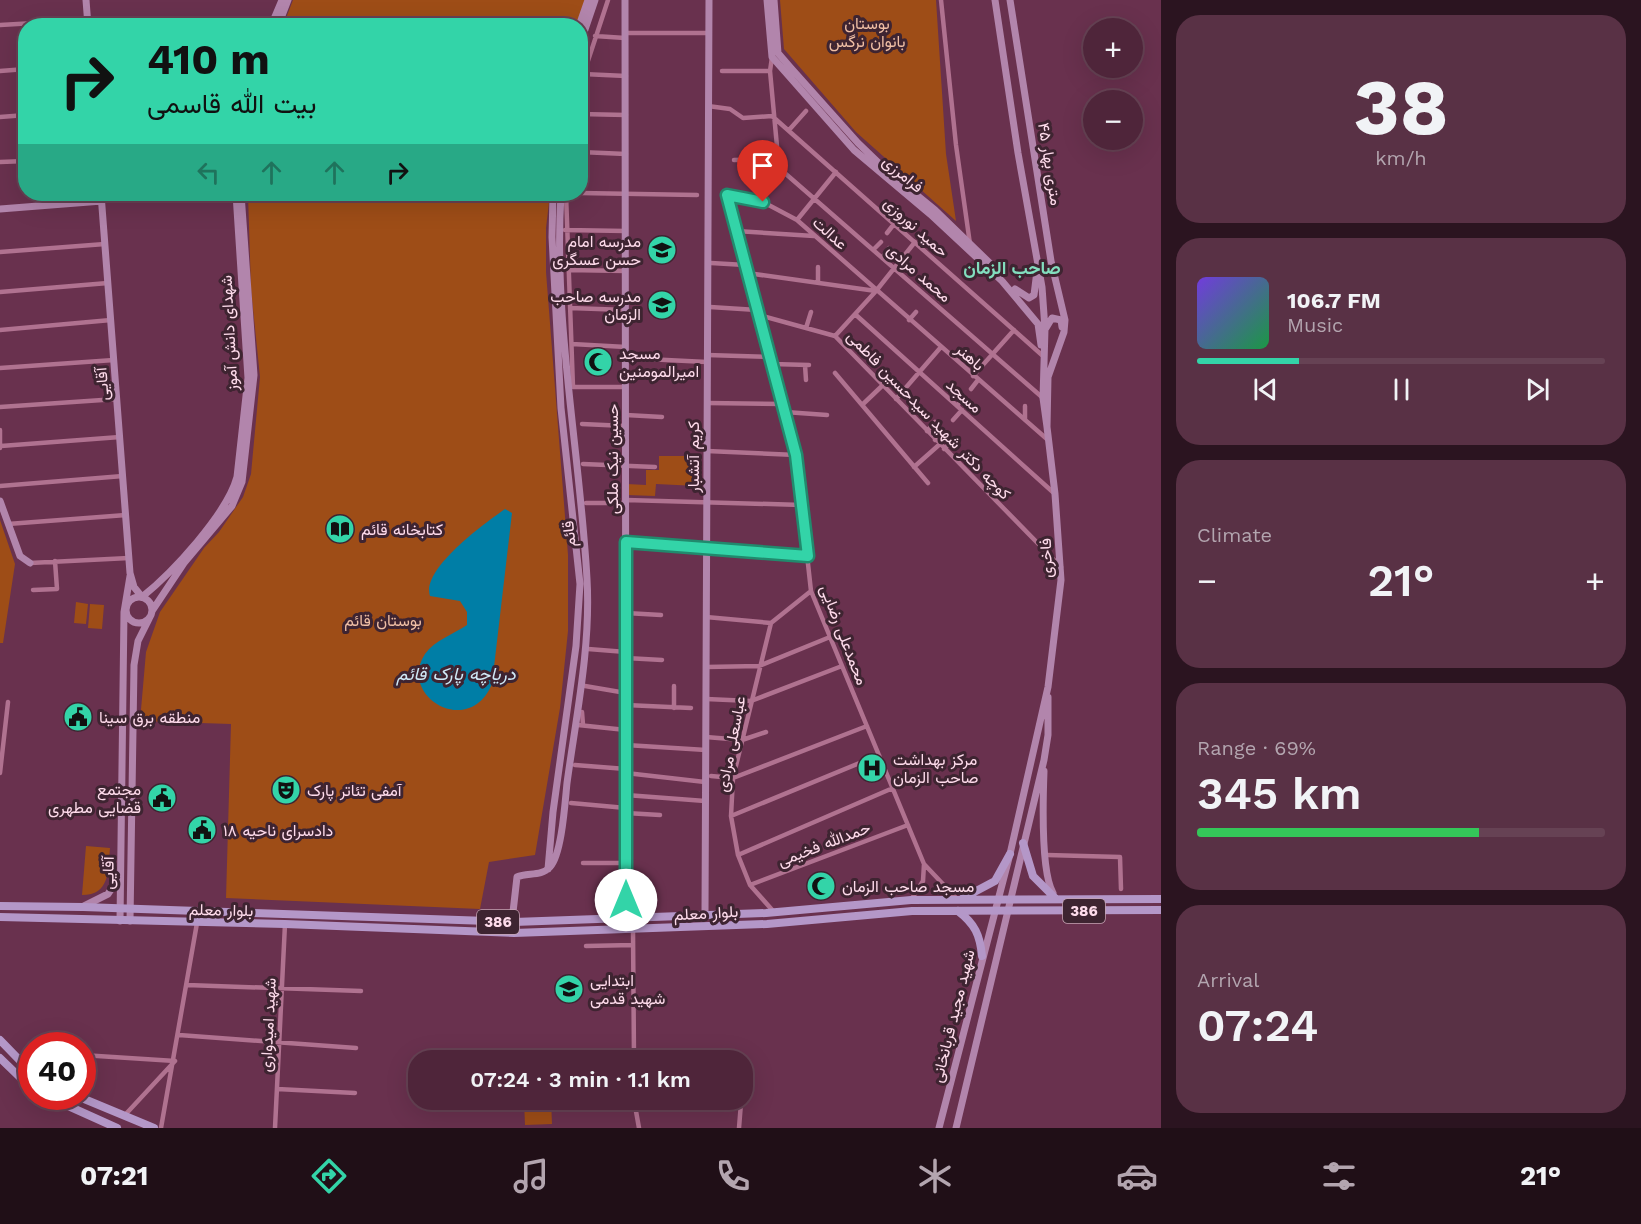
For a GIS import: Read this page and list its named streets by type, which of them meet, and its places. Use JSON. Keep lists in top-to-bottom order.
{
  "streets": {
    "main road": [
      "۴۵ متری بهار",
      "فرامرزی",
      "شهدای دانش آموز",
      "آقایی",
      "کریم آتشبار",
      "حسین نیک ملکی",
      "قائم",
      "فاخری",
      "بلوار معلم",
      "386",
      "شهید مجید قربانخانی"
    ],
    "street": [
      "حمید نوروزی",
      "عدالت",
      "محمد مرادی",
      "باهنر",
      "مسجد",
      "کوچه دکتر شهید سیدحسین فاطمی",
      "محمدعلی رضایی",
      "عباسعلی مرادی",
      "حمدالله فخیمی",
      "شهيد امیدواری"
    ]
  },
  "crossings": [
    ["۴۵ متری بهار", "فرامرزی"],
    ["۴۵ متری بهار", "فاخری"],
    ["فرامرزی", "حمید نوروزی"],
    ["فرامرزی", "فاخری"],
    ["حمید نوروزی", "فاخری"],
    ["عدالت", "باهنر"],
    ["عدالت", "محمدعلی رضایی"],
    ["محمد مرادی", "فاخری"],
    ["باهنر", "فاخری"],
    ["آقایی", "بلوار معلم"],
    ["مسجد", "فاخری"],
    ["کوچه دکتر شهید سیدحسین فاطمی", "فاخری"],
    ["کوچه دکتر شهید سیدحسین فاطمی", "محمدعلی رضایی"],
    ["کریم آتشبار", "بلوار معلم"],
    ["حسین نیک ملکی", "بلوار معلم"],
    ["فاخری", "بلوار معلم"],
    ["فاخری", "شهید مجید قربانخانی"],
    ["محمدعلی رضایی", "حمدالله فخیمی"],
    ["عباسعلی مرادی", "حمدالله فخیمی"],
    ["عباسعلی مرادی", "بلوار معلم"],
    ["بلوار معلم", "شهید مجید قربانخانی"],
    ["بلوار معلم", "شهيد امیدواری"]
  ],
  "districts": ["صاحب الزمان"],
  "water": ["دریاچه پارک قائم"],
  "parks": ["بوستان بانوان نرگس", "بوستان قائم"],
  "places": {
    "school or university": ["مدرسه امام حسن عسگری", "مدرسه صاحب الزمان", "ابتدایی شهید قدمی"],
    "mosque": ["مسجد امیرالمومنین", "مسجد صاحب الزمان"],
    "library": ["کتابخانه قائم"],
    "public building": ["منطقه برق سینا", "مجتمع قضایی مطهری", "دادسرای ناحیه ۱۸"],
    "hospital": ["مرکز بهداشت صاحب الزمان"],
    "theatre": ["آمفی تئاتر پارک"]
  },
  "page": {
    "tile": [
      ["38", "km/h"],
      "Climate",
      ["Range · 69%", "345 km"],
      ["Arrival", "07:24"]
    ],
    "map_buttons": ["+", "−"],
    "turn": ["410 m", "بیت الله قاسمی"],
    "song": ["106.7 FM", "Music"],
    "heat": ["−", "21°", "+"],
    "limit": "40",
    "trip": "07:24 · 3 min · 1.1 km",
    "tabs": ["07:21", "21°"]
  }
}
